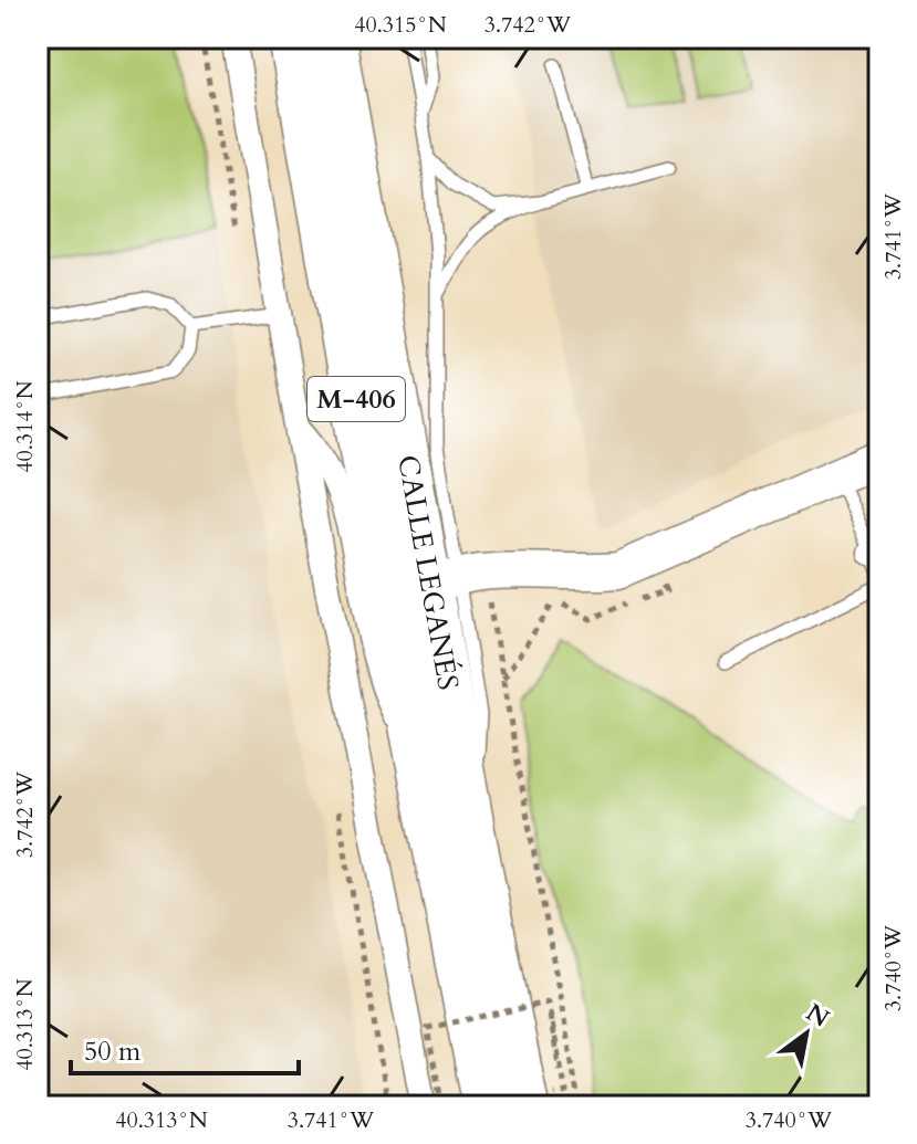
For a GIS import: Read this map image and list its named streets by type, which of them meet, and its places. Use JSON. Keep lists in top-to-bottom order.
{
  "streets": {
    "highway": ["M-406", "CALLE LEGANÉS"]
  },
  "scale_bar": "50 m",
  "north": "top right",
  "coordinates": [
    "40.315°N",
    "3.742°W",
    "3.741°W",
    "40.314°N",
    "3.740°W",
    "40.313°N"
  ]
}
